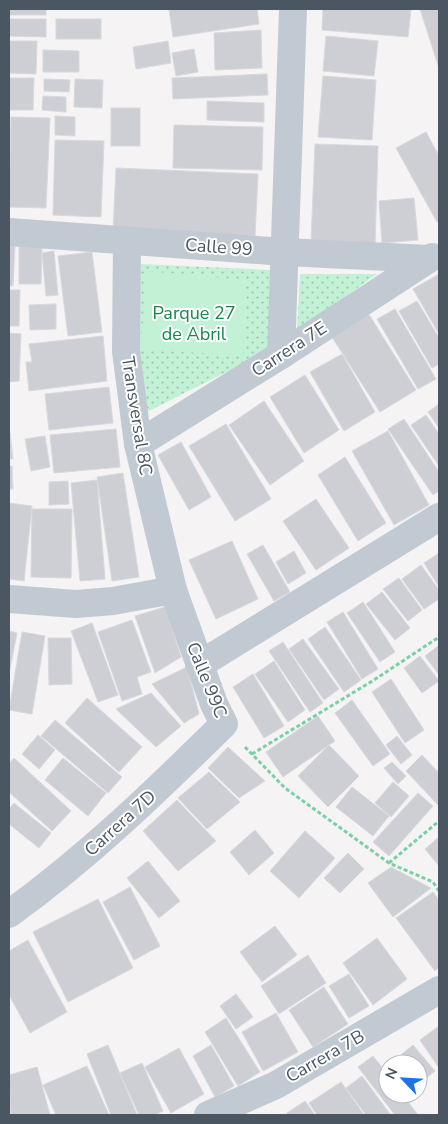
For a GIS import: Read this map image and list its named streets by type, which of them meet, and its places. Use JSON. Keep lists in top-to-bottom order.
{
  "streets": {
    "street": [
      "Calle 99",
      "Carrera 7E",
      "Transversal 8C",
      "Calle 99C",
      "Carrera 7D",
      "Carrera 7B"
    ]
  },
  "crossings": [
    ["Calle 99", "Carrera 7E"],
    ["Calle 99", "Transversal 8C"],
    ["Carrera 7E", "Transversal 8C"],
    ["Transversal 8C", "Calle 99C"],
    ["Calle 99C", "Carrera 7D"]
  ],
  "parks": ["Parque 27 de Abril"],
  "north": "top left"
}
